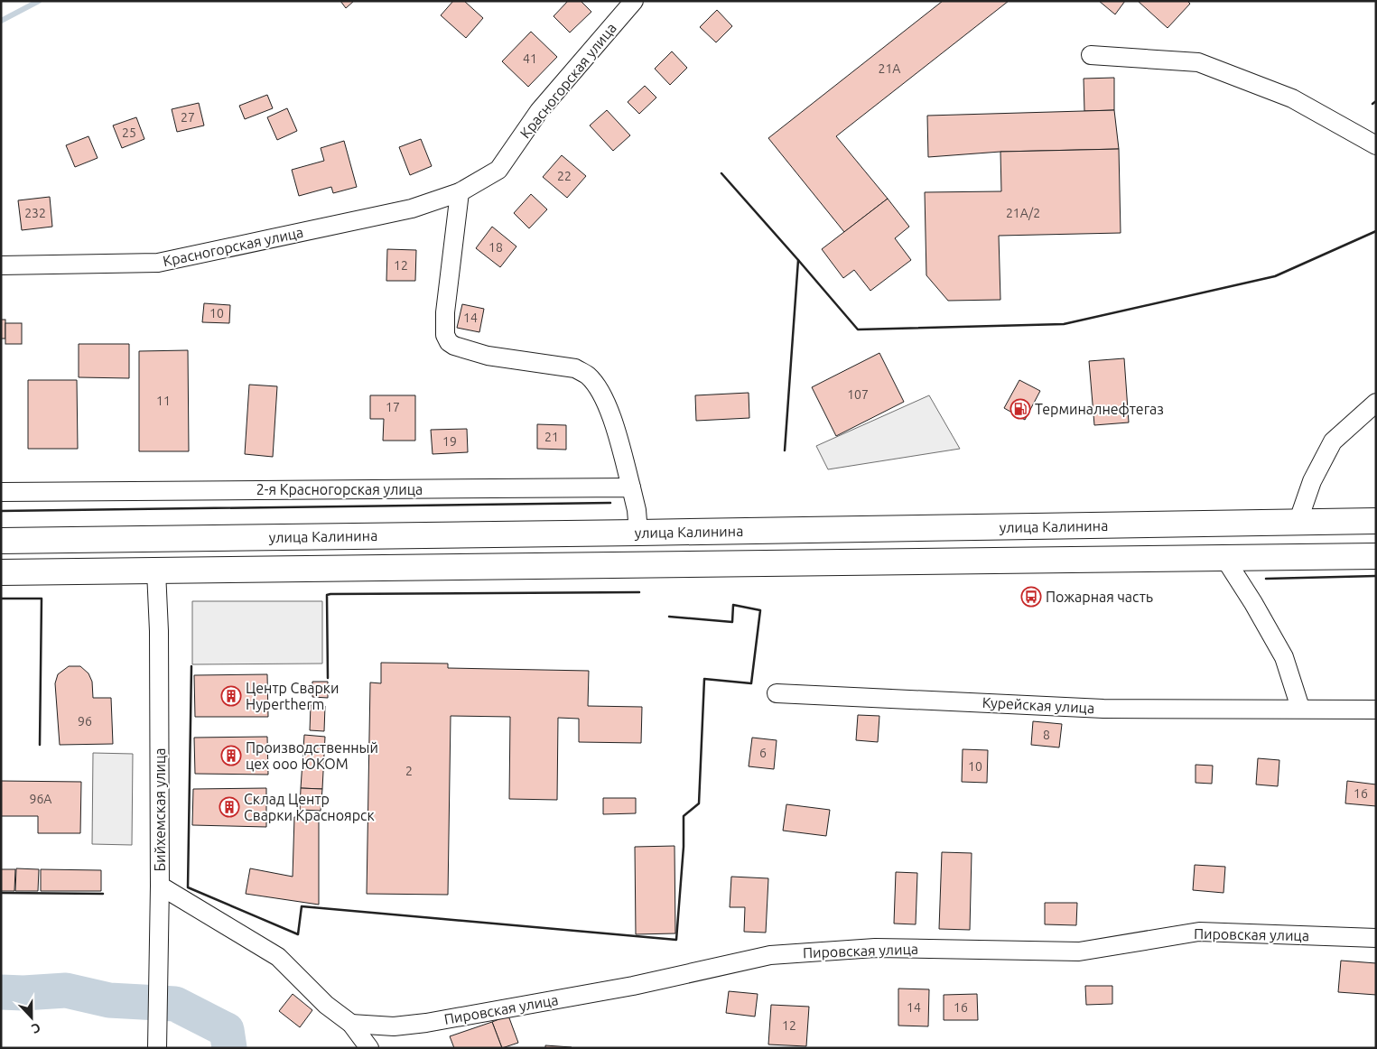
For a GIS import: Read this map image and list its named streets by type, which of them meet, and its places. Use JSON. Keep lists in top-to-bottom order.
{
  "streets": {
    "main road": ["улица Калинина"],
    "street": [
      "Красногорская улица",
      "2-я Красногорская улица",
      "Курейская улица",
      "Бийхемская улица",
      "Пировская улица"
    ]
  },
  "places": {
    "fuel station": ["Терминалнефтегаз"],
    "bus stop": ["Пожарная часть"],
    "building": ["Центр Сварки Hypertherm", "Производственный цех ооо ЮКОМ", "Склад Центр Сварки Красноярск"]
  },
  "house_numbers": [
    "41",
    "21А",
    "27",
    "25",
    "22",
    "232",
    "21А/2",
    "18",
    "12",
    "10",
    "14",
    "107",
    "11",
    "17",
    "21",
    "19",
    "96",
    "8",
    "6",
    "10",
    "2",
    "16",
    "96А",
    "14",
    "16",
    "12"
  ],
  "north": "bottom"
}
